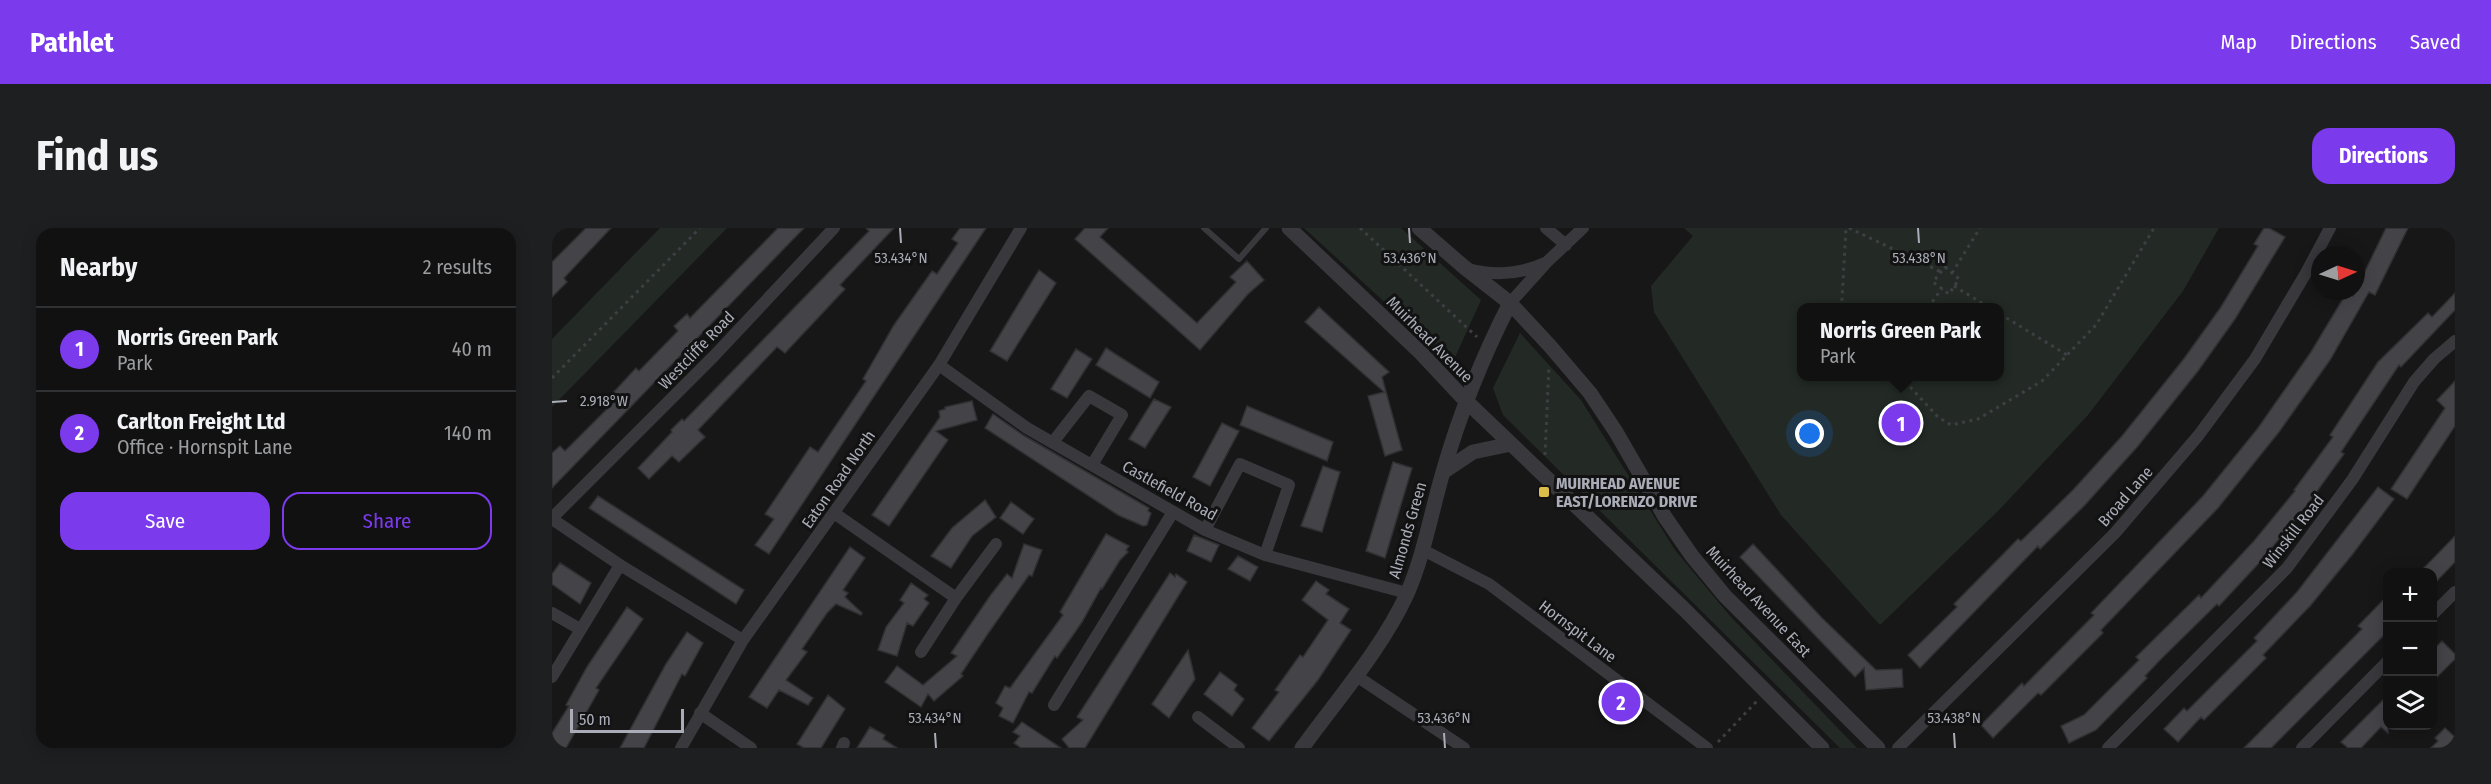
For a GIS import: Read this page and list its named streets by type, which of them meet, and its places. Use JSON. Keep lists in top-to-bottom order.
{
  "streets": {
    "street": [
      "Muirhead Avenue",
      "Westcliffe Road",
      "Eaton Road North",
      "Castlefield Road",
      "Broad Lane",
      "Almonds Green",
      "Winskill Road",
      "Muirhead Avenue East",
      "Hornspit Lane"
    ]
  },
  "crossings": [
    ["Muirhead Avenue", "Almonds Green"],
    ["Eaton Road North", "Castlefield Road"],
    ["Castlefield Road", "Almonds Green"],
    ["Almonds Green", "Hornspit Lane"]
  ],
  "places": {
    "transit": ["MUIRHEAD AVENUE EAST/LORENZO DRIVE"]
  },
  "scale_bar": "50 m",
  "north": "right",
  "page": {
    "header": "Pathlet",
    "nav": ["Map", "Directions", "Saved"],
    "buttons": [
      "Directions",
      ["Save", "Share"]
    ],
    "title": "Find us",
    "heading": ["Nearby", "2 results"],
    "popup": ["Norris Green Park", "Park"],
    "list": [
      {
        "mark": "1",
        "name": "Norris Green Park",
        "note": "Park",
        "value": "40 m"
      },
      {
        "mark": "2",
        "name": "Carlton Freight Ltd",
        "note": "Office · Hornspit Lane",
        "value": "140 m"
      }
    ],
    "pins": ["1", "2"],
    "map_buttons": ["+", "−"],
    "scale": "50 m"
  },
  "coordinates": [
    "53.434°N",
    "53.436°N",
    "53.438°N",
    "2.918°W"
  ]
}
